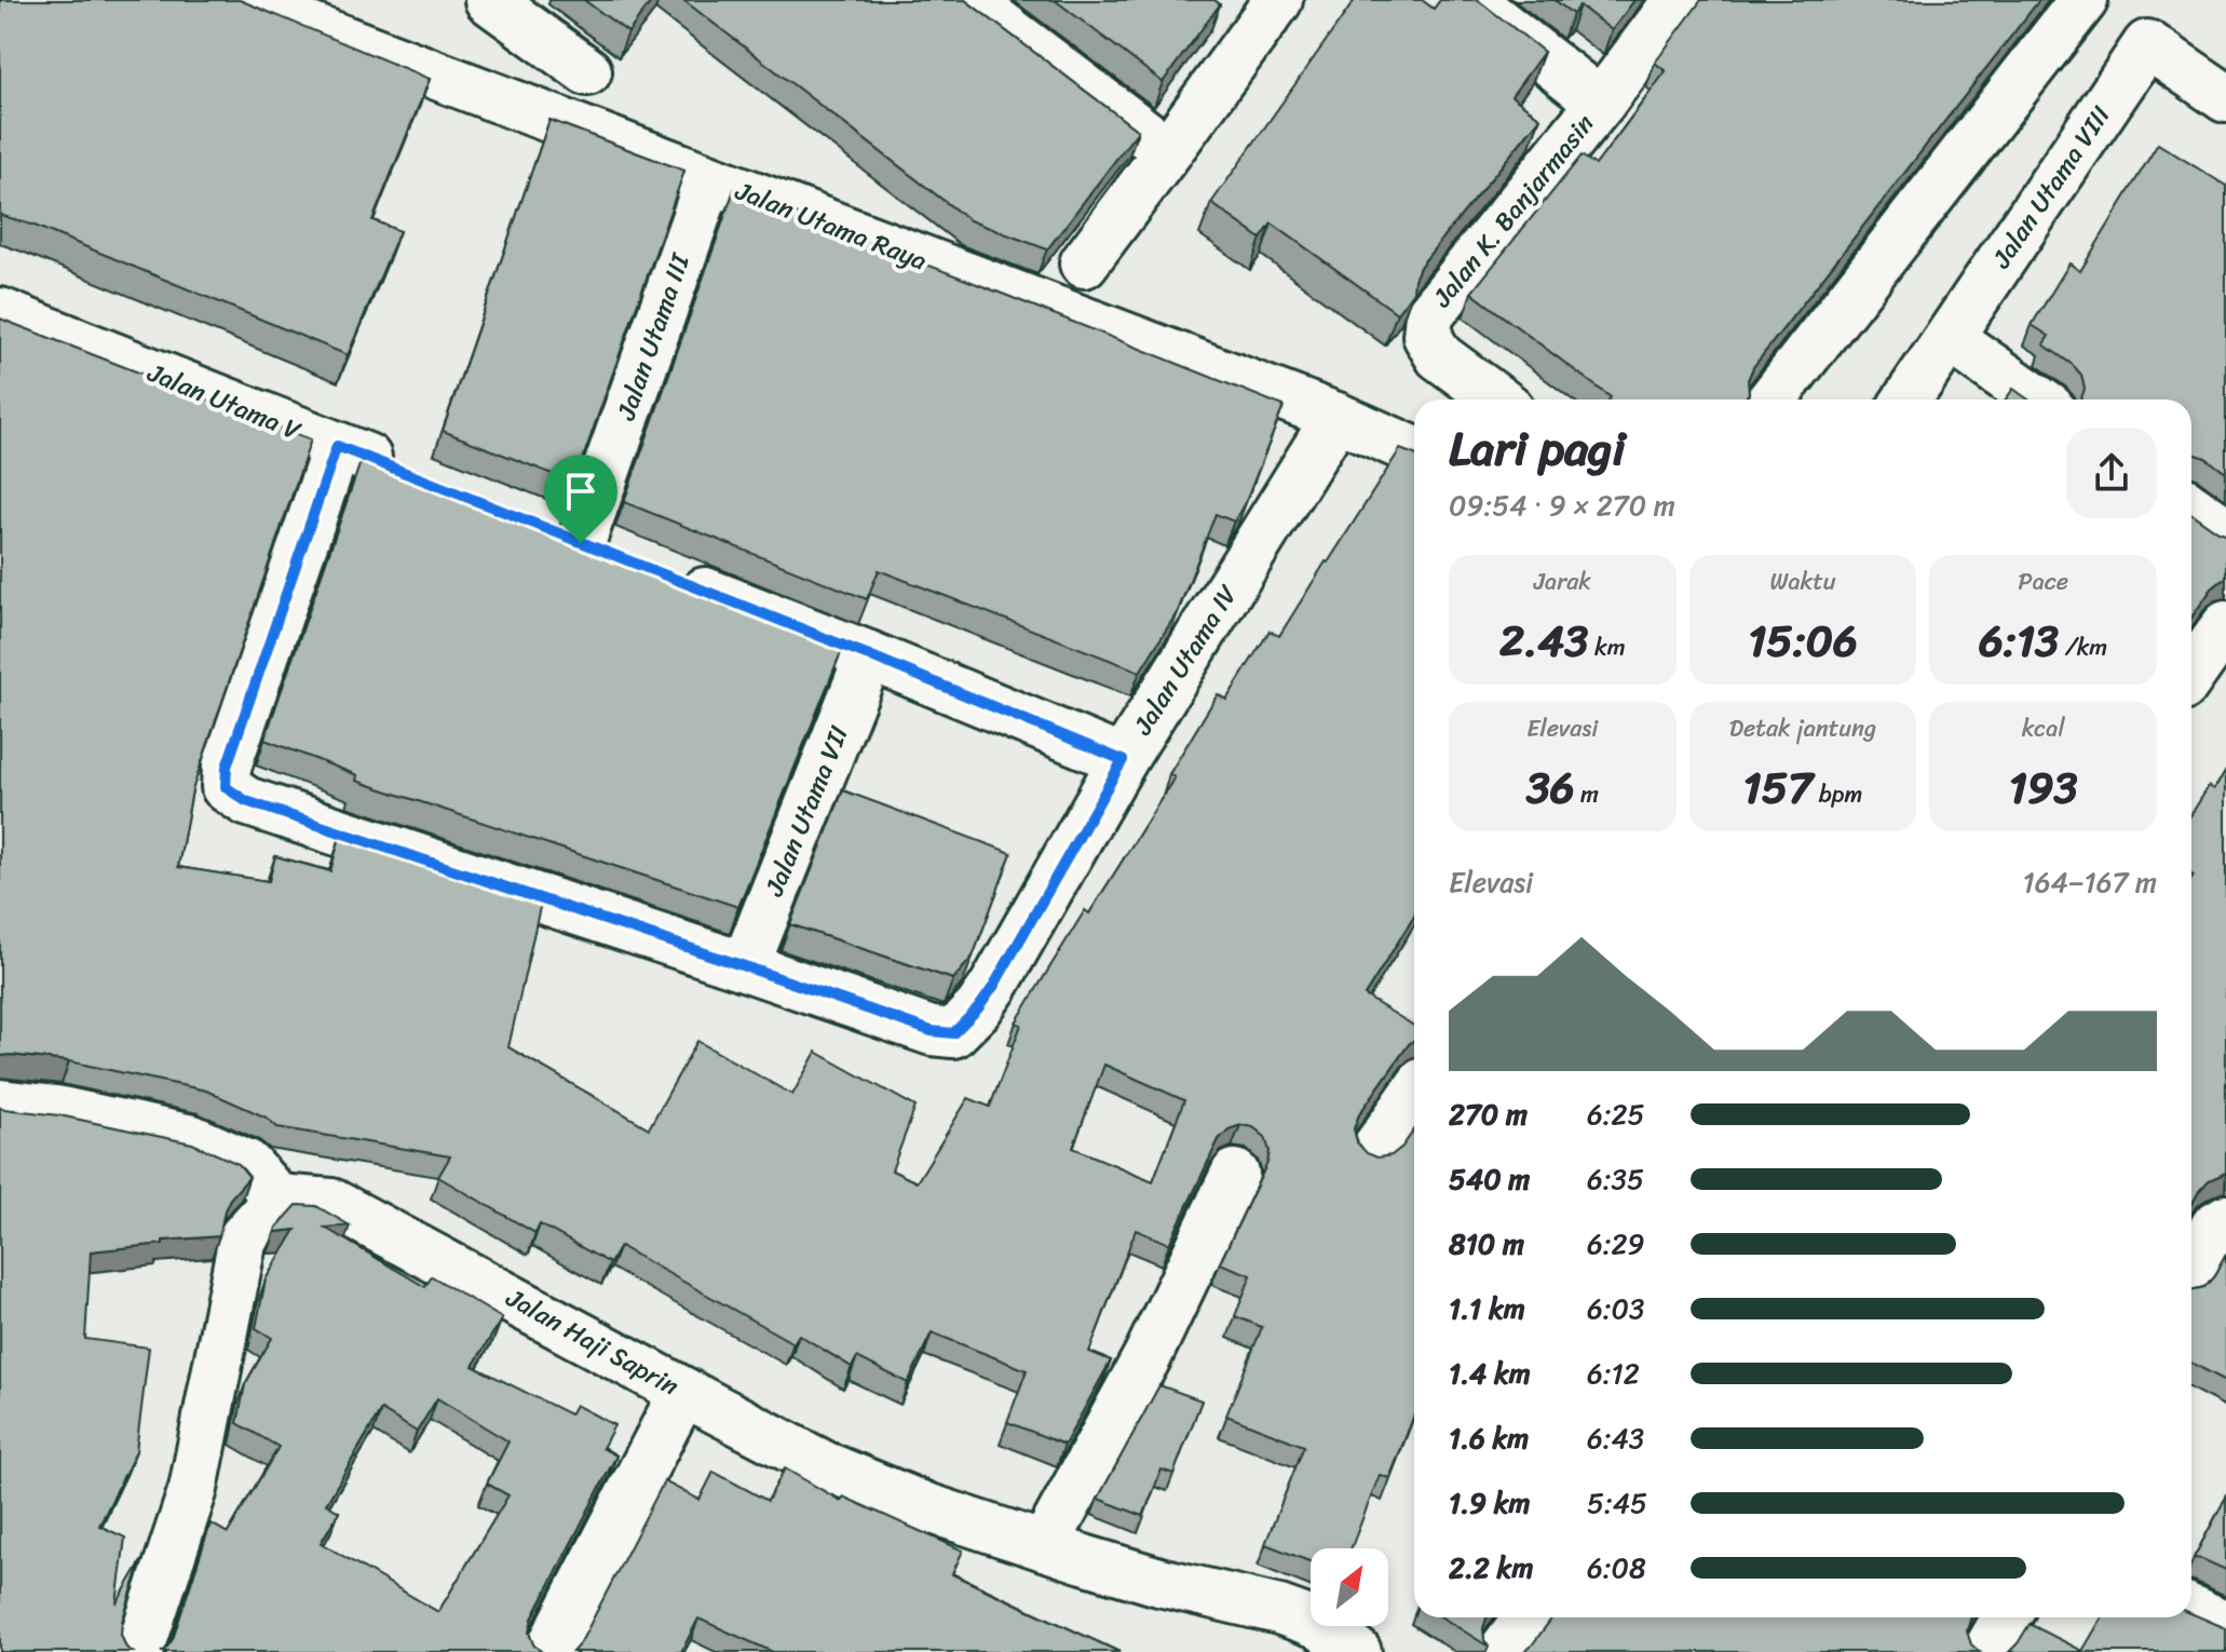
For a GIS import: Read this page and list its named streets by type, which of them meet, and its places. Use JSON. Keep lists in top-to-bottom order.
{
  "streets": {
    "street": [
      "Jalan Utama VIII",
      "Jalan K. Banjarmasin",
      "Jalan Utama Raya",
      "Jalan Utama III",
      "Jalan Utama V",
      "Jalan Utama IV",
      "Jalan Utama VII",
      "Jalan Haji Saprin"
    ]
  },
  "crossings": [
    ["Jalan Utama Raya", "Jalan Utama III"],
    ["Jalan Utama Raya", "Jalan Utama IV"],
    ["Jalan Utama IV", "Jalan Utama VII"]
  ],
  "north": "top right",
  "page": {
    "heading": ["Lari pagi", "09:54 · 9 × 270 m"],
    "stats": [
      ["Jarak", "2.43 km"],
      ["Waktu", "15:06"],
      ["Pace", "6:13 /km"],
      ["Elevasi", "36 m"],
      ["Detak jantung", "157 bpm"],
      ["kcal", "193"]
    ],
    "chart": ["Elevasi", "164–167 m"],
    "list": [
      {
        "name": "270 m",
        "note": "6:25"
      },
      {
        "name": "540 m",
        "note": "6:35"
      },
      {
        "name": "810 m",
        "note": "6:29"
      },
      {
        "name": "1.1 km",
        "note": "6:03"
      },
      {
        "name": "1.4 km",
        "note": "6:12"
      },
      {
        "name": "1.6 km",
        "note": "6:43"
      },
      {
        "name": "1.9 km",
        "note": "5:45"
      },
      {
        "name": "2.2 km",
        "note": "6:08"
      }
    ]
  }
}
